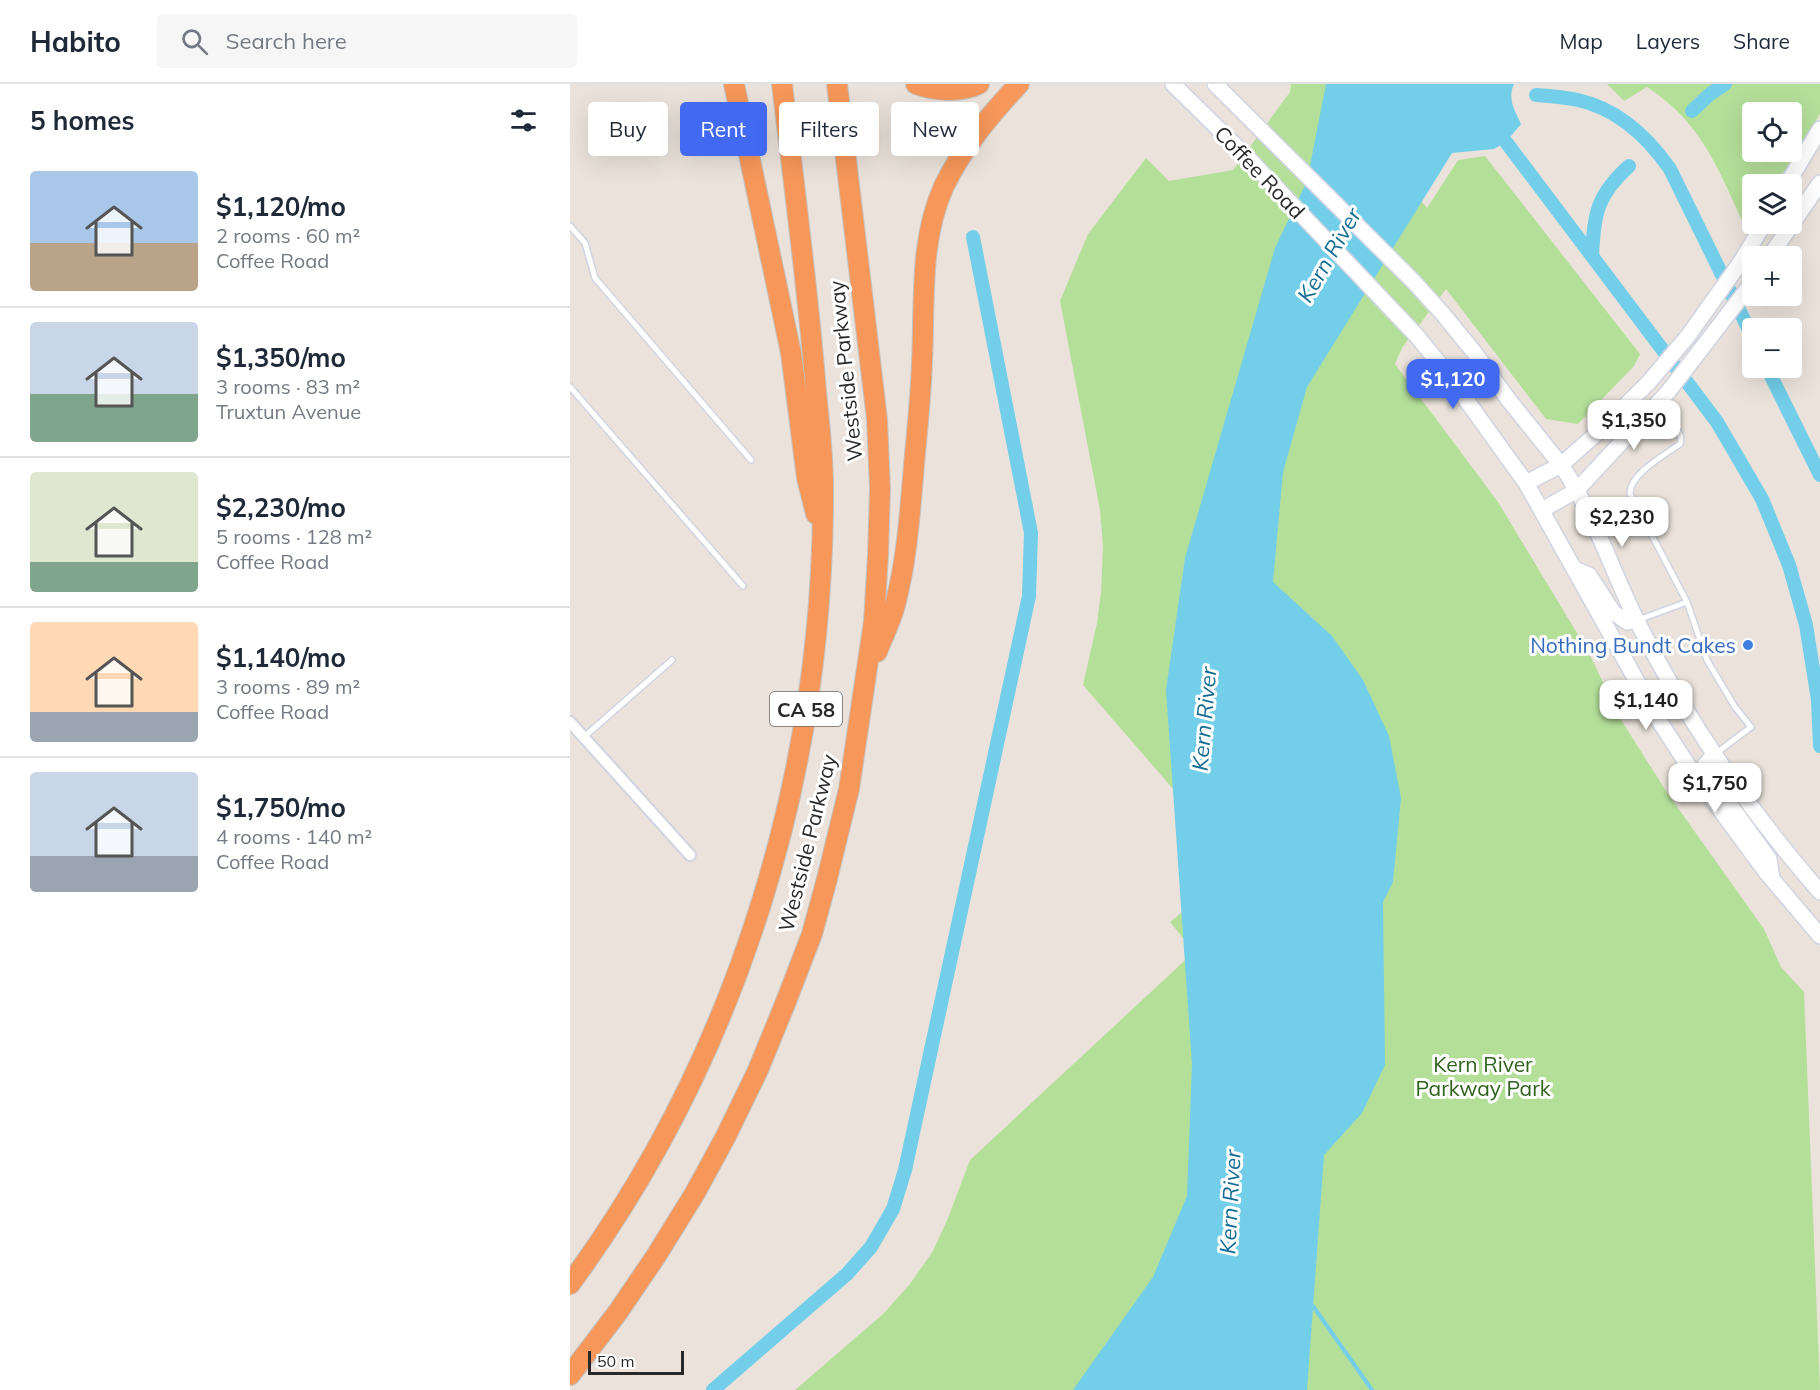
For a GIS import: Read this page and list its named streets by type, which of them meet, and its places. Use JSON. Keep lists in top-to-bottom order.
{
  "streets": {
    "highway": ["Westside Parkway", "CA 58"],
    "main road": ["Coffee Road"]
  },
  "water": ["Kern River"],
  "parks": ["Kern River Parkway Park"],
  "places": ["Nothing Bundt Cakes"],
  "scale_bar": "50 m",
  "page": {
    "header": "Habito",
    "search": "Search here",
    "nav": ["Map", "Layers", "Share"],
    "heading": "5 homes",
    "map_buttons": ["+", "−"],
    "chip": [
      "Buy",
      "Rent",
      "Filters",
      "New"
    ],
    "list": [
      {
        "name": "$1,120/mo",
        "note": "2 rooms · 60 m² · Coffee Road"
      },
      {
        "name": "$1,350/mo",
        "note": "3 rooms · 83 m² · Truxtun Avenue"
      },
      {
        "name": "$2,230/mo",
        "note": "5 rooms · 128 m² · Coffee Road"
      },
      {
        "name": "$1,140/mo",
        "note": "3 rooms · 89 m² · Coffee Road"
      },
      {
        "name": "$1,750/mo",
        "note": "4 rooms · 140 m² · Coffee Road"
      }
    ],
    "price": [
      "$1,120",
      "$1,350",
      "$2,230",
      "$1,140",
      "$1,750"
    ],
    "scale": "50 m"
  }
}
